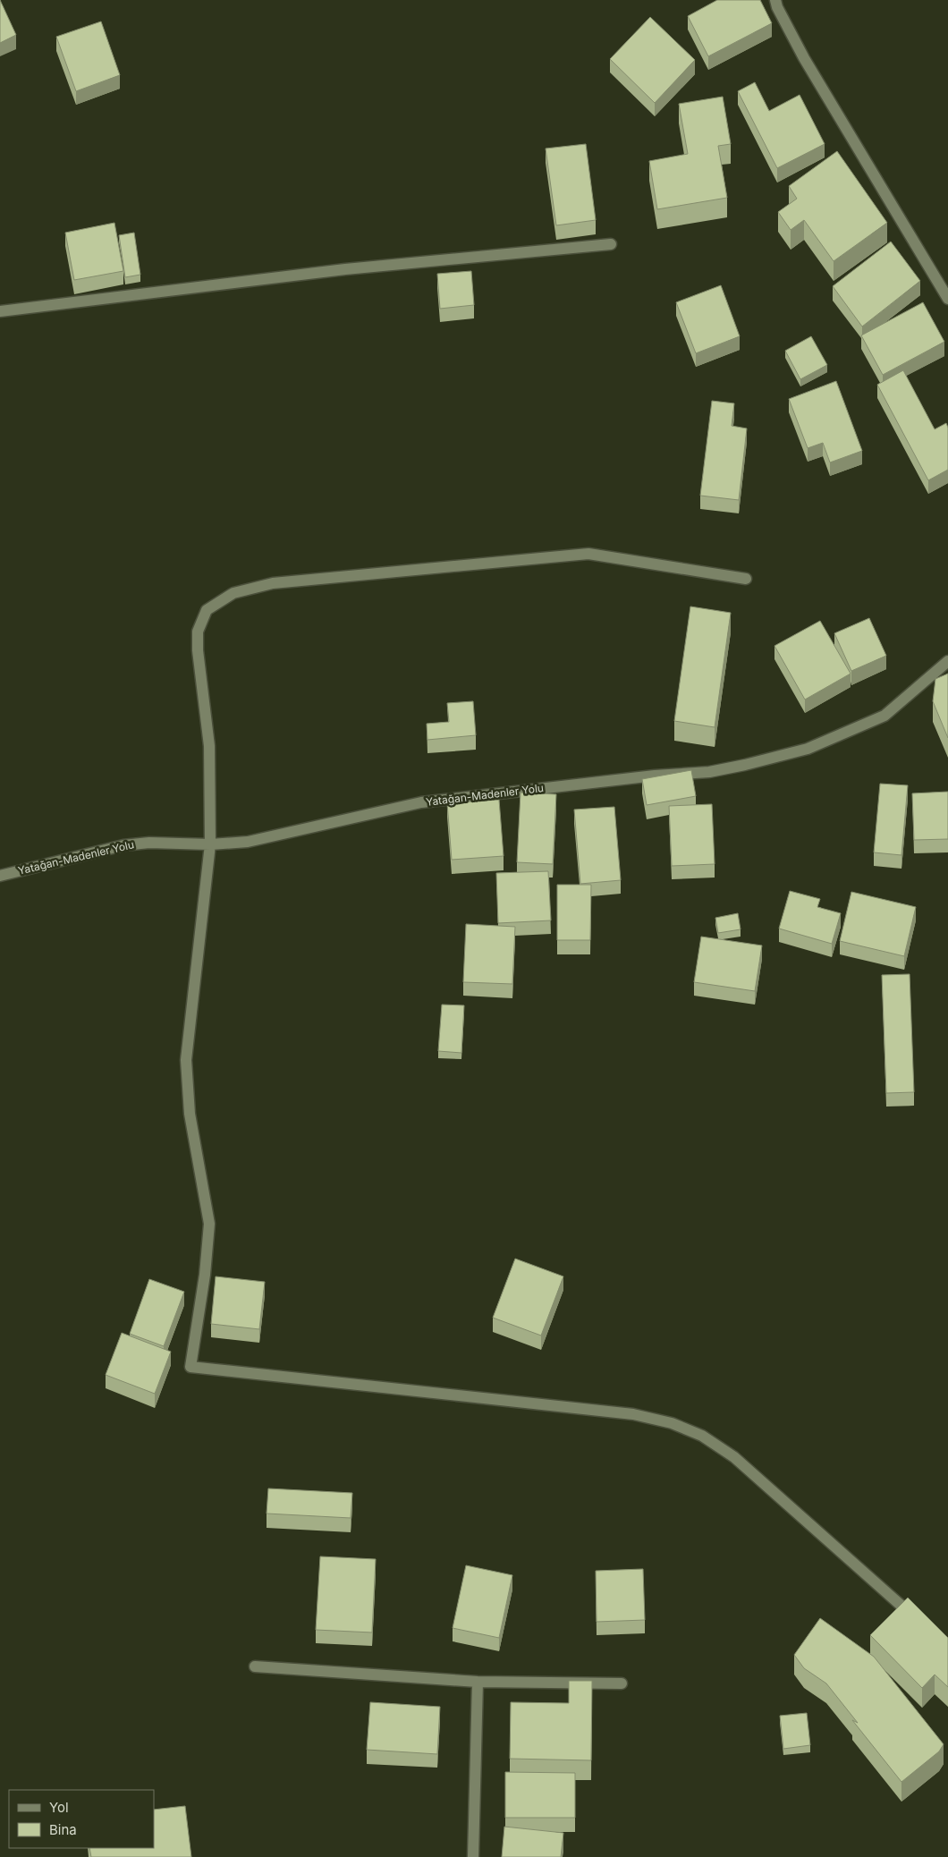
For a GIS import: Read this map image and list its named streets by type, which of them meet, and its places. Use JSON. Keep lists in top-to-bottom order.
{
  "streets": {
    "street": ["Yatağan-Madenler Yolu"]
  },
  "legend": ["Yol", "Bina"]
}
